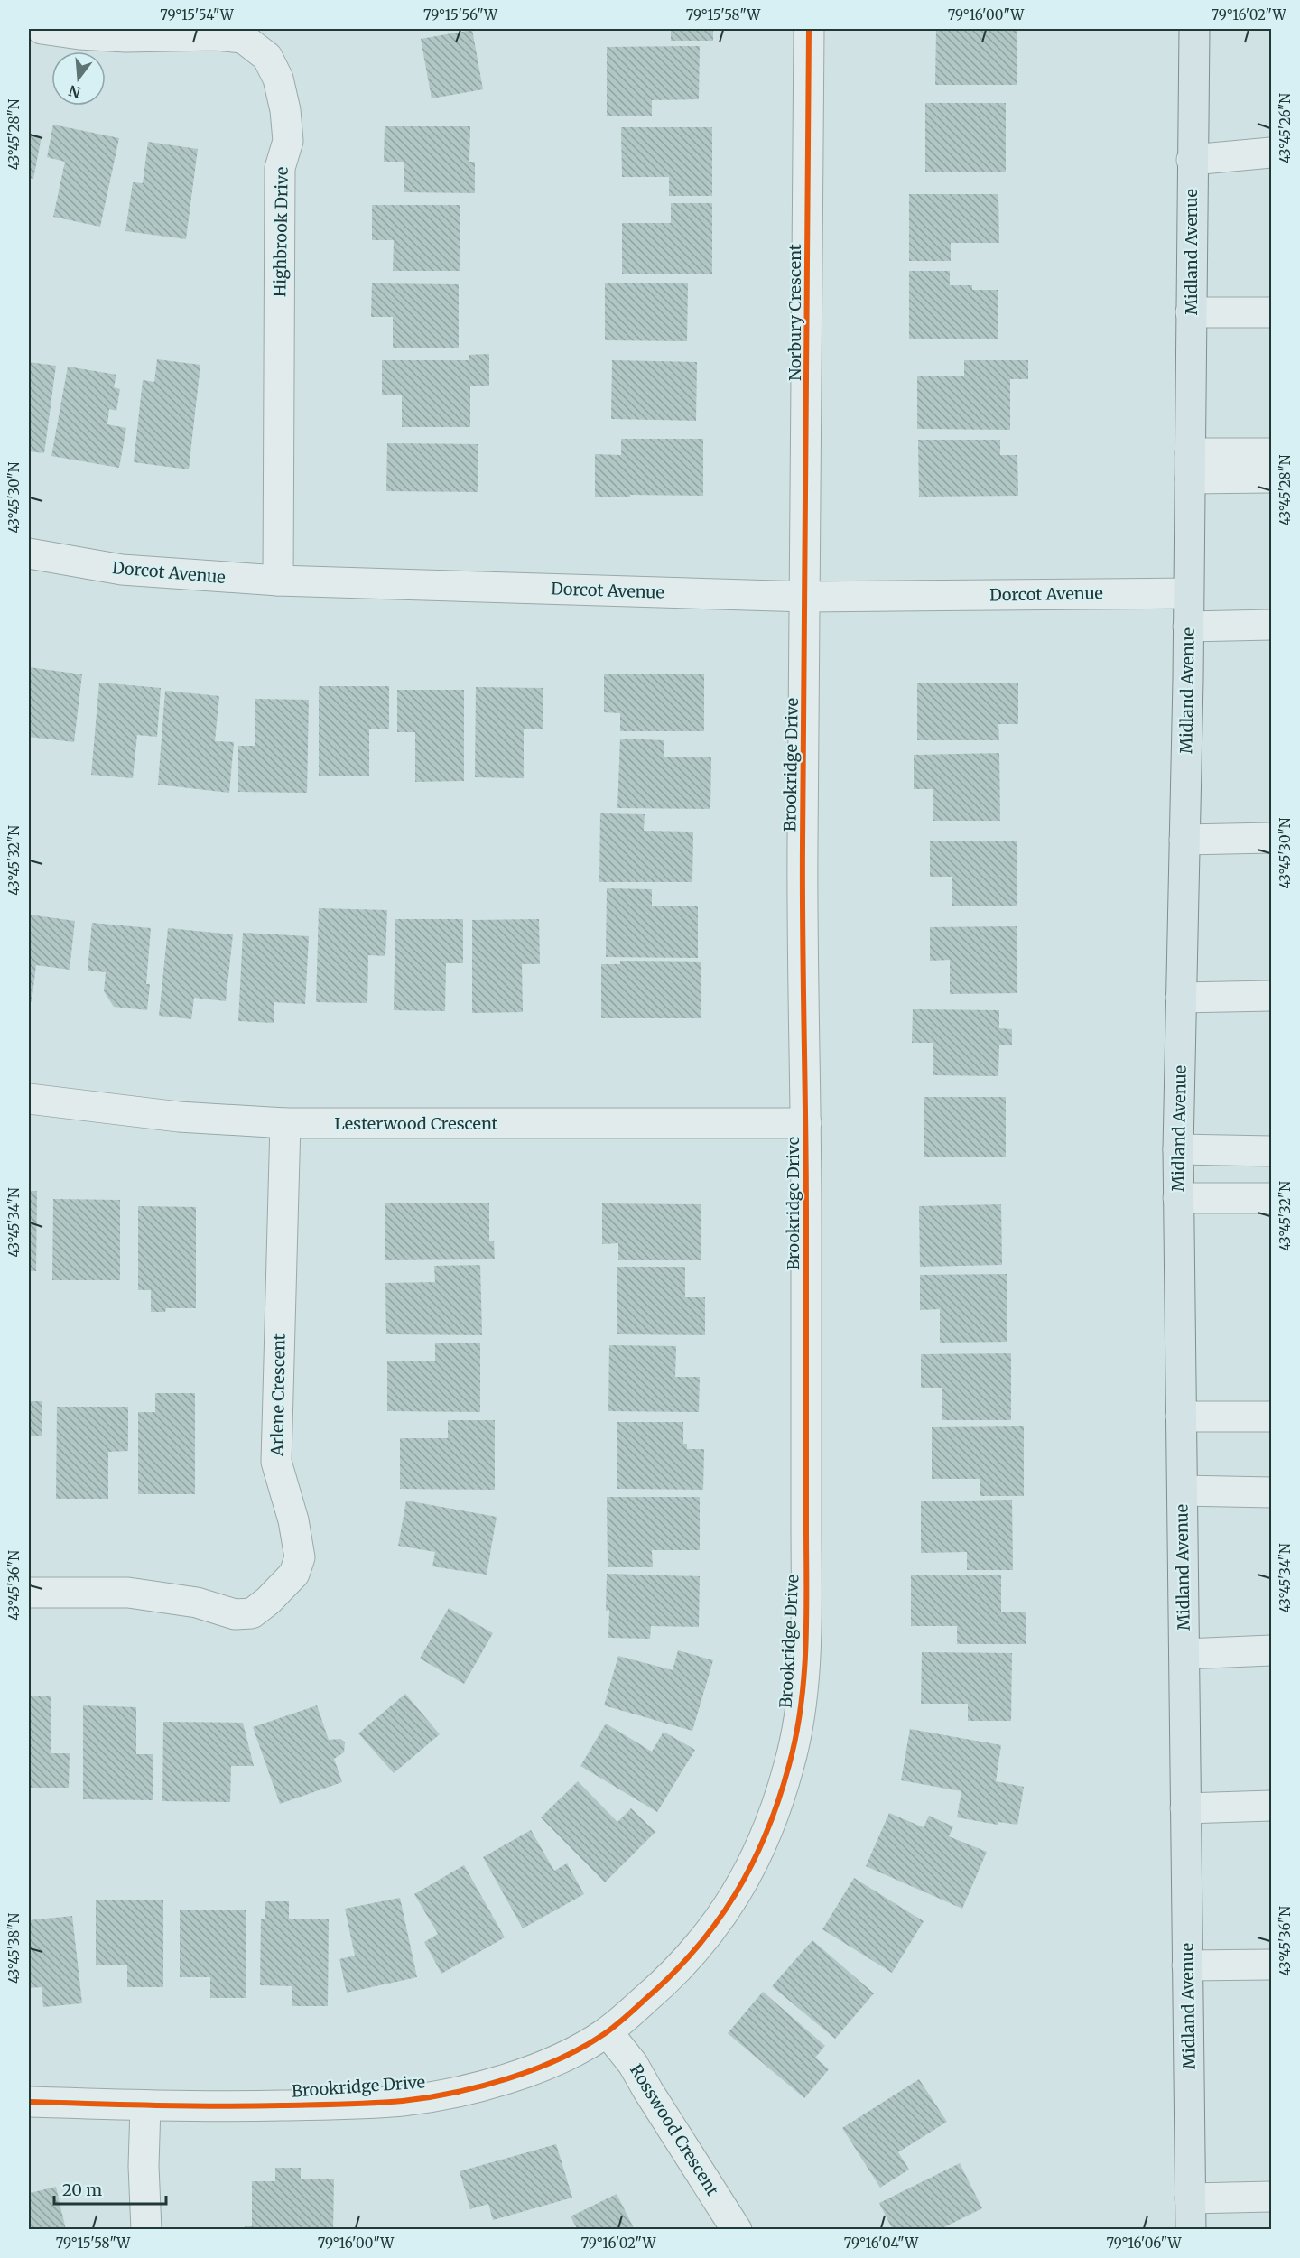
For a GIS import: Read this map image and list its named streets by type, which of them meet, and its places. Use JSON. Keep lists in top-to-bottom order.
{
  "streets": {
    "main road": ["Midland Avenue"],
    "street": [
      "Highbrook Drive",
      "Norbury Crescent",
      "Dorcot Avenue",
      "Brookridge Drive",
      "Lesterwood Crescent",
      "Arlene Crescent",
      "Rosswood Crescent"
    ]
  },
  "crossings": [
    ["Highbrook Drive", "Dorcot Avenue"],
    ["Midland Avenue", "Dorcot Avenue"],
    ["Norbury Crescent", "Dorcot Avenue"],
    ["Norbury Crescent", "Brookridge Drive"],
    ["Dorcot Avenue", "Brookridge Drive"],
    ["Brookridge Drive", "Lesterwood Crescent"],
    ["Brookridge Drive", "Rosswood Crescent"],
    ["Lesterwood Crescent", "Arlene Crescent"]
  ],
  "scale_bar": "20 m",
  "north": "bottom",
  "coordinates": [
    "79°15'54\"W",
    "79°15'56\"W",
    "79°15'58\"W",
    "79°16'00\"W",
    "79°16'02\"W",
    "43°45'26\"N",
    "43°45'28\"N",
    "43°45'30\"N",
    "43°45'32\"N",
    "43°45'34\"N",
    "43°45'36\"N",
    "43°45'38\"N",
    "79°16'04\"W",
    "79°16'06\"W"
  ]
}
